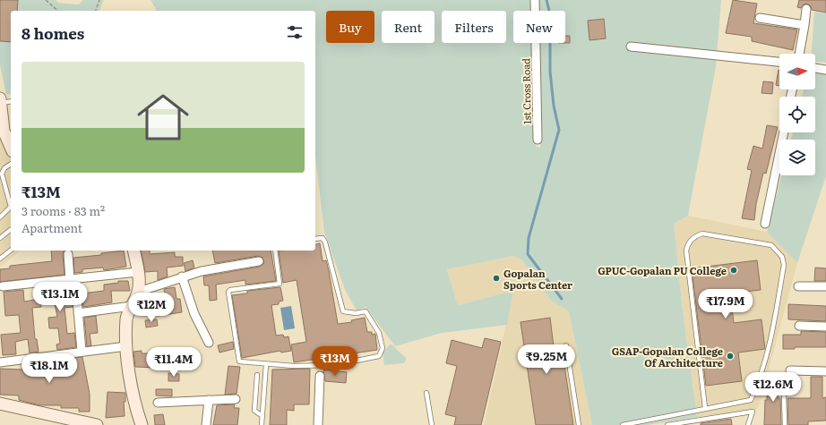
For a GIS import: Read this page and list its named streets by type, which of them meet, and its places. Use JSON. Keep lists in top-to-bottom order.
{
  "streets": {
    "street": ["1st Cross Road"]
  },
  "places": ["GPUC-Gopalan PU College", "Gopalan Sports Center", "GSAP-Gopalan College Of Architecture"],
  "north": "right",
  "page": {
    "chip": [
      "Buy",
      "Rent",
      "Filters",
      "New"
    ],
    "heading": "8 homes",
    "list": [
      {
        "name": "₹13M",
        "note": "3 rooms · 83 m² · Apartment"
      }
    ],
    "price": [
      "₹13.1M",
      "₹17.9M",
      "₹12M",
      "₹9.25M",
      "₹13M",
      "₹11.4M",
      "₹18.1M",
      "₹12.6M"
    ]
  }
}
